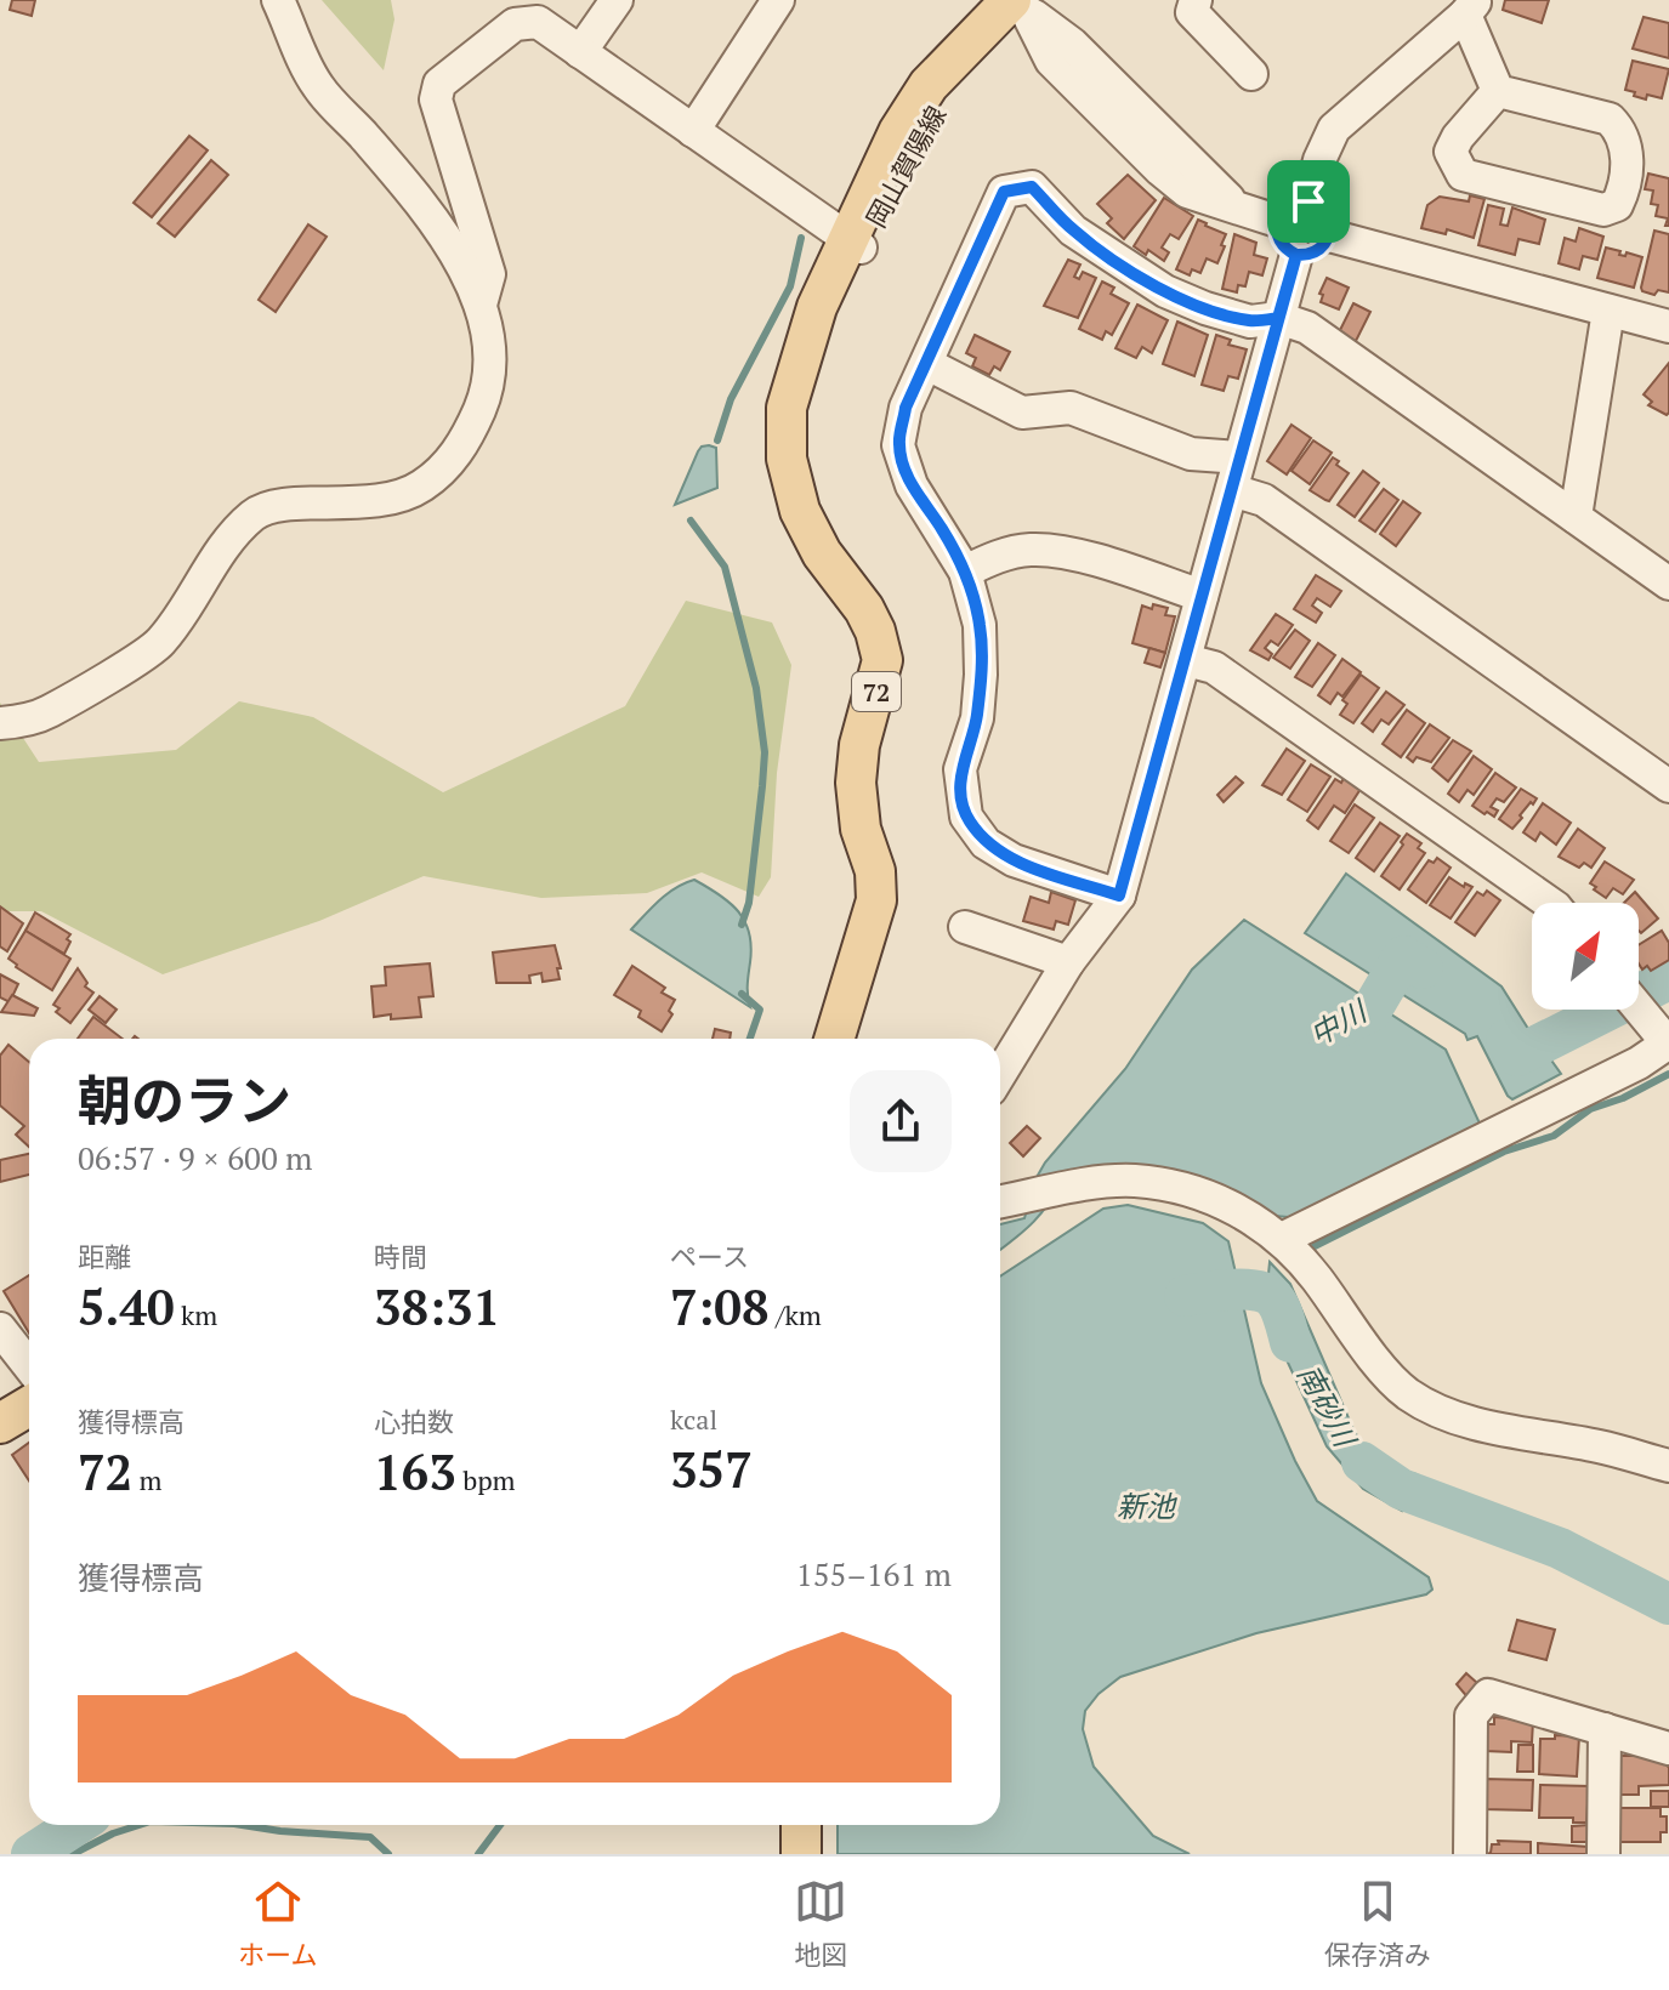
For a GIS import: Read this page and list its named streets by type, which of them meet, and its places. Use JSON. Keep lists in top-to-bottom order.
{
  "streets": {
    "main road": ["岡山賀陽線", "72"]
  },
  "water": ["中川", "南砂川", "新池"],
  "north": "top right",
  "page": {
    "heading": ["朝のラン", "06:57 · 9 × 600 m"],
    "stats": [
      ["距離", "5.40 km"],
      ["時間", "38:31"],
      ["ペース", "7:08 /km"],
      ["獲得標高", "72 m"],
      ["心拍数", "163 bpm"],
      ["kcal", "357"]
    ],
    "chart": ["獲得標高", "155–161 m"],
    "tabs": ["ホーム", "地図", "保存済み"]
  }
}
